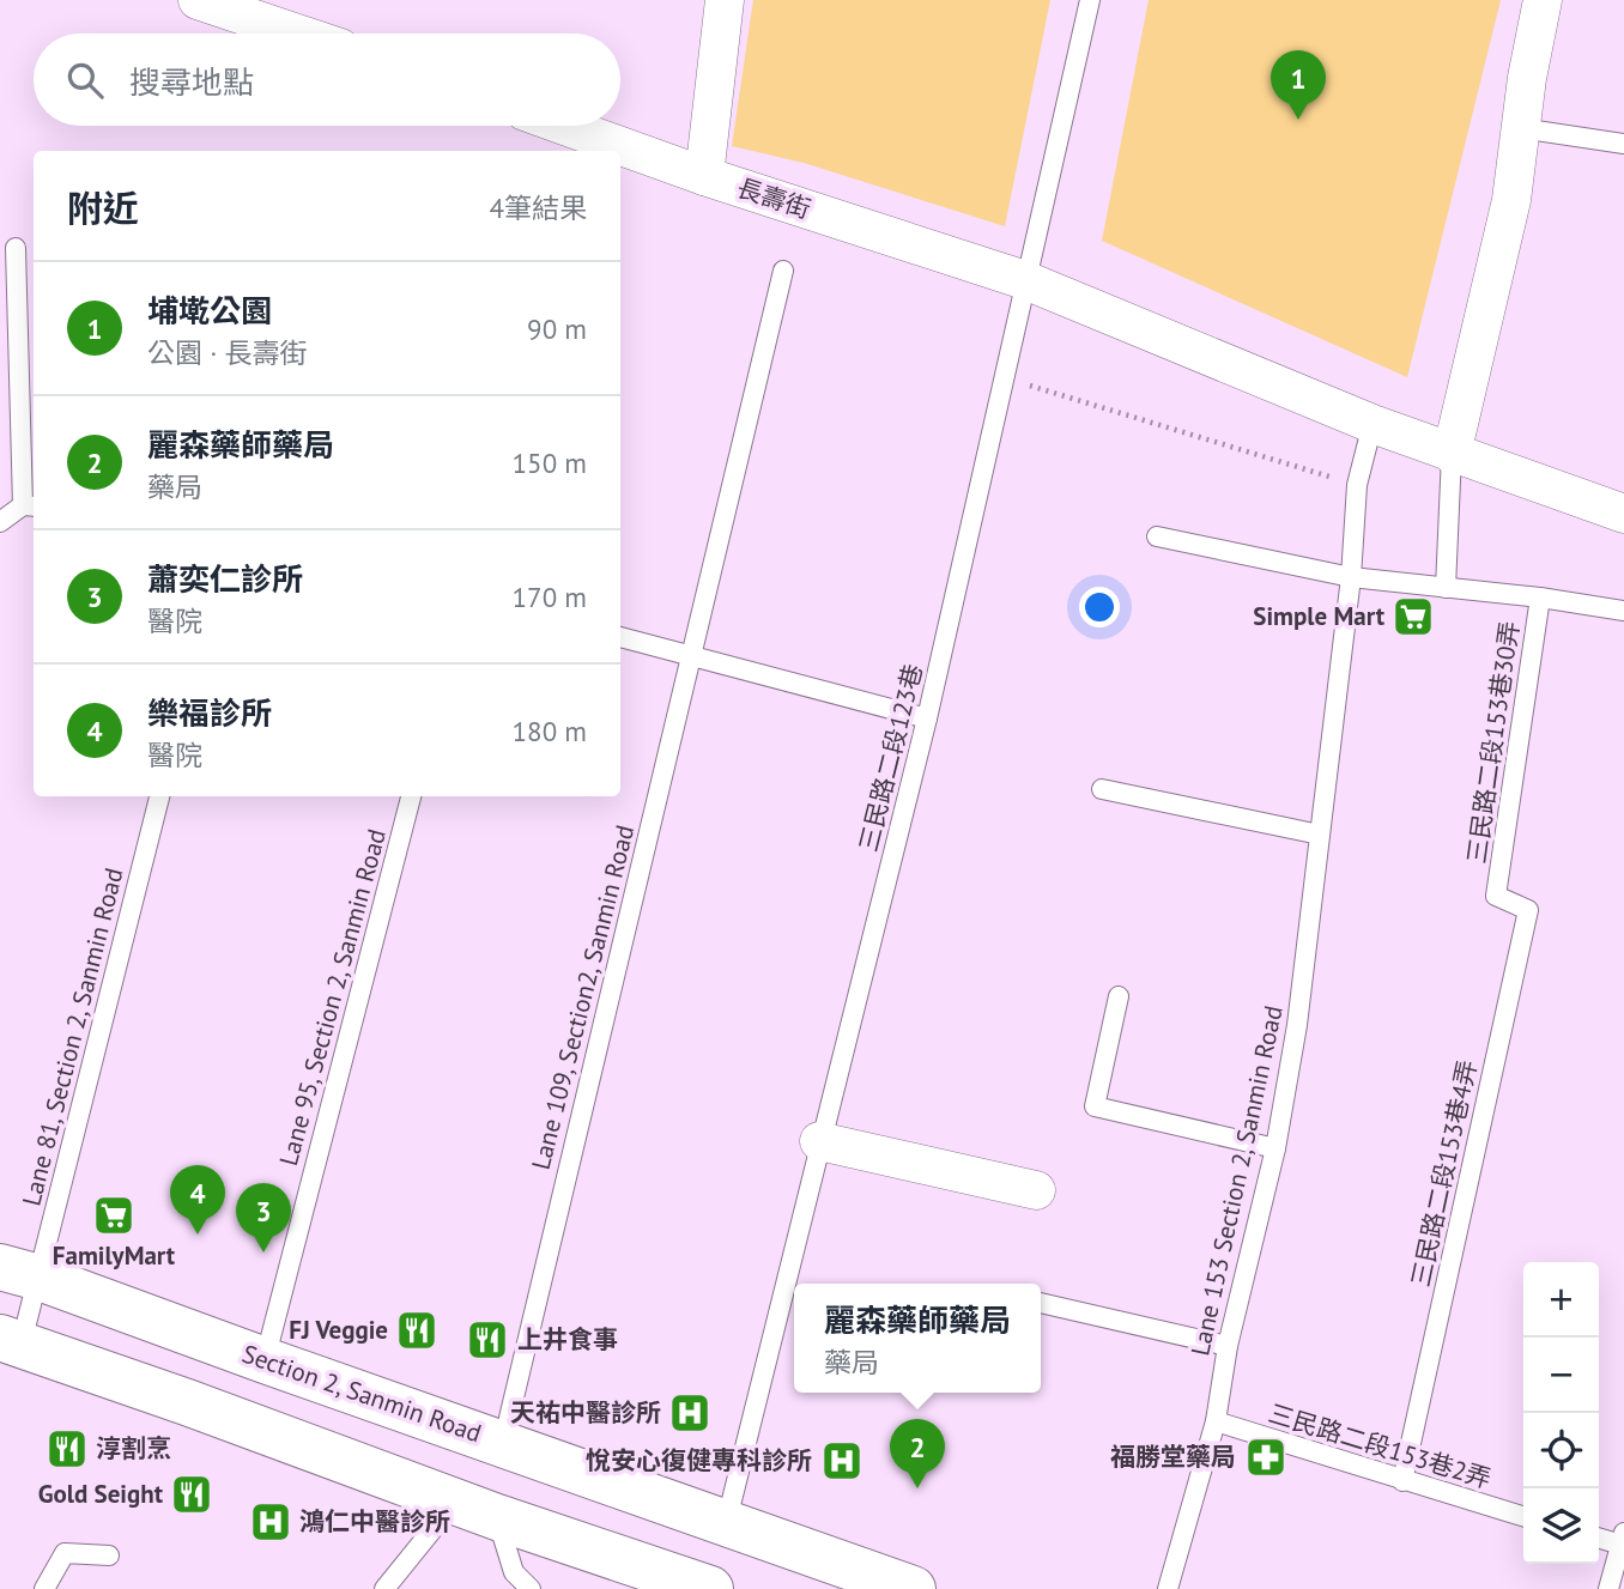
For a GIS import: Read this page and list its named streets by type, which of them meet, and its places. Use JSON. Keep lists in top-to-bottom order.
{
  "streets": {
    "street": ["長壽街", "Section 2, Sanmin Road"],
    "lane": [
      "三民路二段153巷30弄",
      "三民路二段123巷",
      "Lane 95, Section 2, Sanmin Road",
      "Lane 109, Section2, Sanmin Road",
      "Lane 81, Section 2, Sanmin Road",
      "三民路二段153巷4弄",
      "Lane 153 Section 2, Sanmin Road",
      "三民路二段153巷2弄"
    ]
  },
  "crossings": [
    ["長壽街", "三民路二段123巷"],
    ["長壽街", "Lane 153 Section 2, Sanmin Road"],
    ["三民路二段153巷30弄", "三民路二段153巷4弄"],
    ["三民路二段123巷", "Section 2, Sanmin Road"],
    ["Lane 95, Section 2, Sanmin Road", "Section 2, Sanmin Road"],
    ["Lane 109, Section2, Sanmin Road", "Section 2, Sanmin Road"],
    ["Lane 81, Section 2, Sanmin Road", "Section 2, Sanmin Road"],
    ["三民路二段153巷4弄", "三民路二段153巷2弄"],
    ["Lane 153 Section 2, Sanmin Road", "三民路二段153巷2弄"]
  ],
  "places": {
    "supermarket": ["Simple Mart", "FamilyMart"],
    "restaurant": [
      "FJ Veggie",
      "上井食事",
      "淳割烹",
      "Gold Seight"
    ],
    "hospital": ["天祐中醫診所", "悅安心復健專科診所", "鴻仁中醫診所"],
    "pharmacy": ["福勝堂藥局"]
  },
  "page": {
    "search": "搜尋地點",
    "pins": [
      "1",
      "4",
      "3",
      "2"
    ],
    "heading": ["附近", "4筆結果"],
    "list": [
      {
        "mark": "1",
        "name": "埔墘公園",
        "note": "公園 · 長壽街",
        "value": "90 m"
      },
      {
        "mark": "2",
        "name": "麗森藥師藥局",
        "note": "藥局",
        "value": "150 m"
      },
      {
        "mark": "3",
        "name": "蕭奕仁診所",
        "note": "醫院",
        "value": "170 m"
      },
      {
        "mark": "4",
        "name": "樂福診所",
        "note": "醫院",
        "value": "180 m"
      }
    ],
    "map_buttons": ["+", "−"],
    "popup": ["麗森藥師藥局", "藥局"]
  }
}
